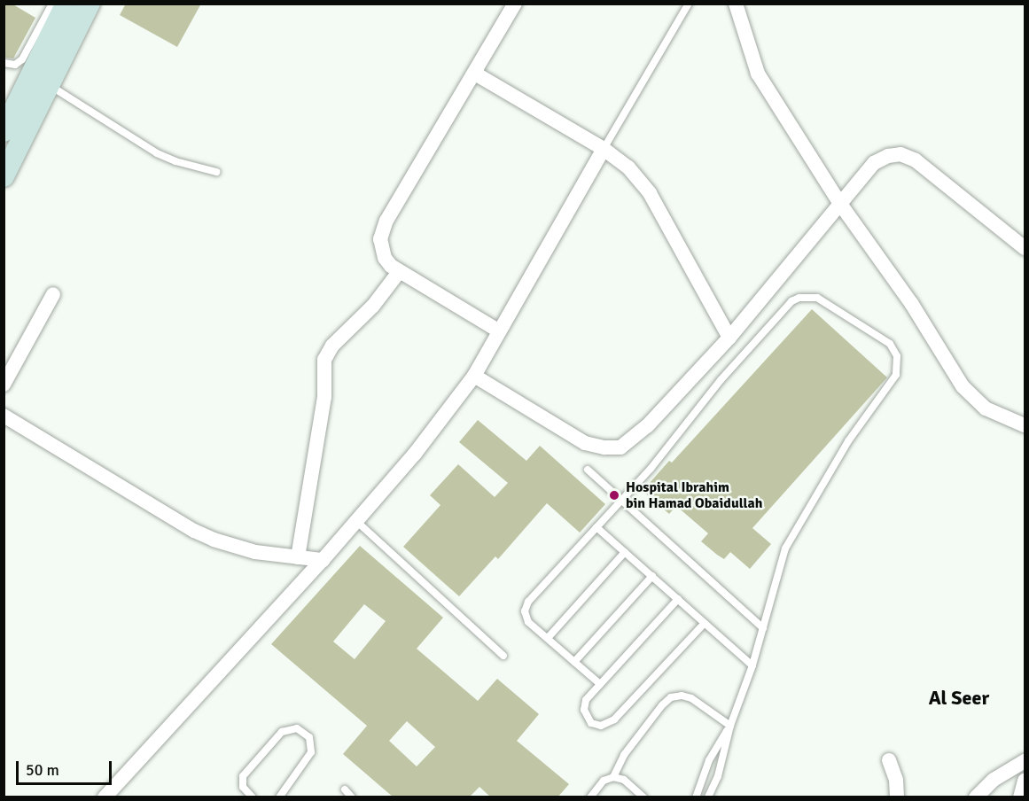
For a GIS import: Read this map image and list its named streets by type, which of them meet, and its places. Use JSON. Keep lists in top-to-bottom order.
{
  "districts": ["Al Seer"],
  "places": ["Hospital Ibrahim bin Hamad Obaidullah"],
  "scale_bar": "50 m"
}
